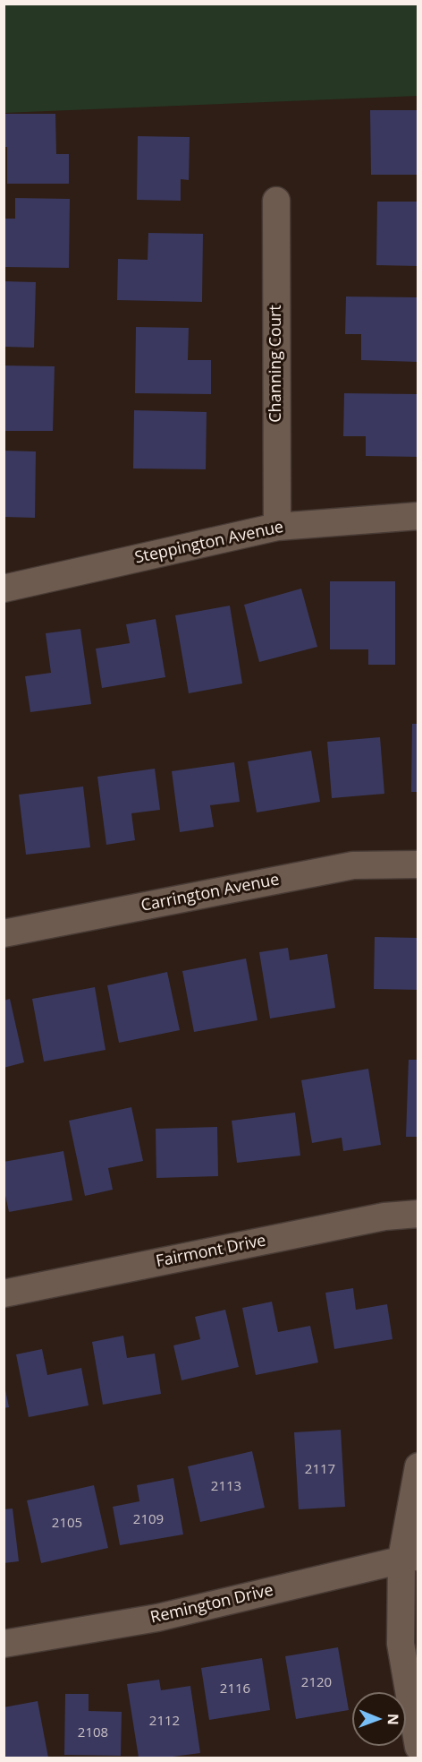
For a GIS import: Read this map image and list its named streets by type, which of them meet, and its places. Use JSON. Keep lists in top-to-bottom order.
{
  "streets": {
    "street": [
      "Channing Court",
      "Steppington Avenue",
      "Carrington Avenue",
      "Fairmont Drive",
      "Remington Drive"
    ]
  },
  "crossings": [
    ["Channing Court", "Steppington Avenue"]
  ],
  "house_numbers": [
    "2117",
    "2113",
    "2109",
    "2105",
    "2120",
    "2116",
    "2112",
    "2108"
  ],
  "north": "right"
}
